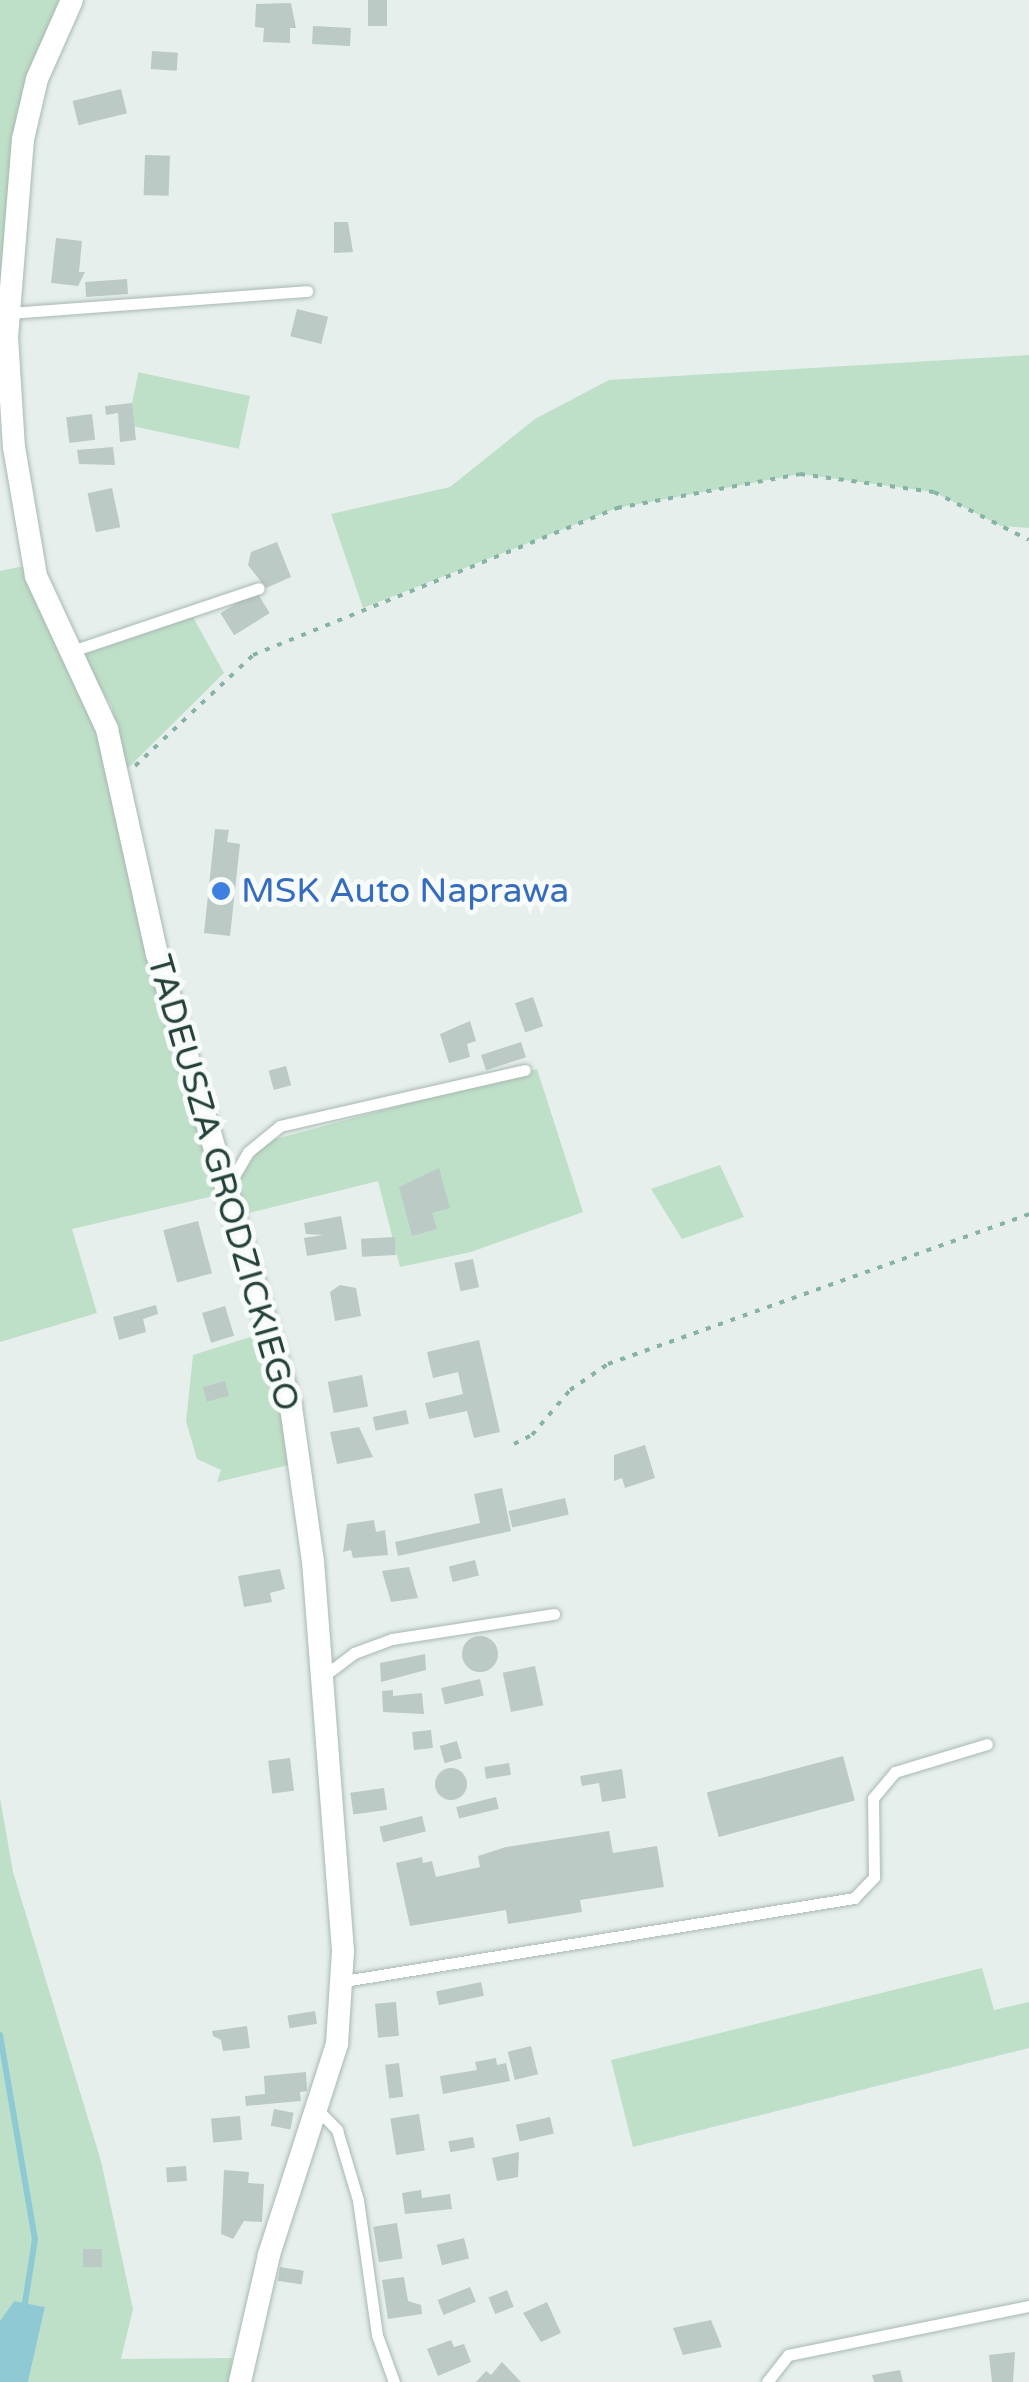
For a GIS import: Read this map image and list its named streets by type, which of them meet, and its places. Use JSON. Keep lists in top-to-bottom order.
{
  "streets": {
    "street": ["TADEUSZA GRODZICKIEGO"]
  },
  "places": ["MSK Auto Naprawa"]
}
